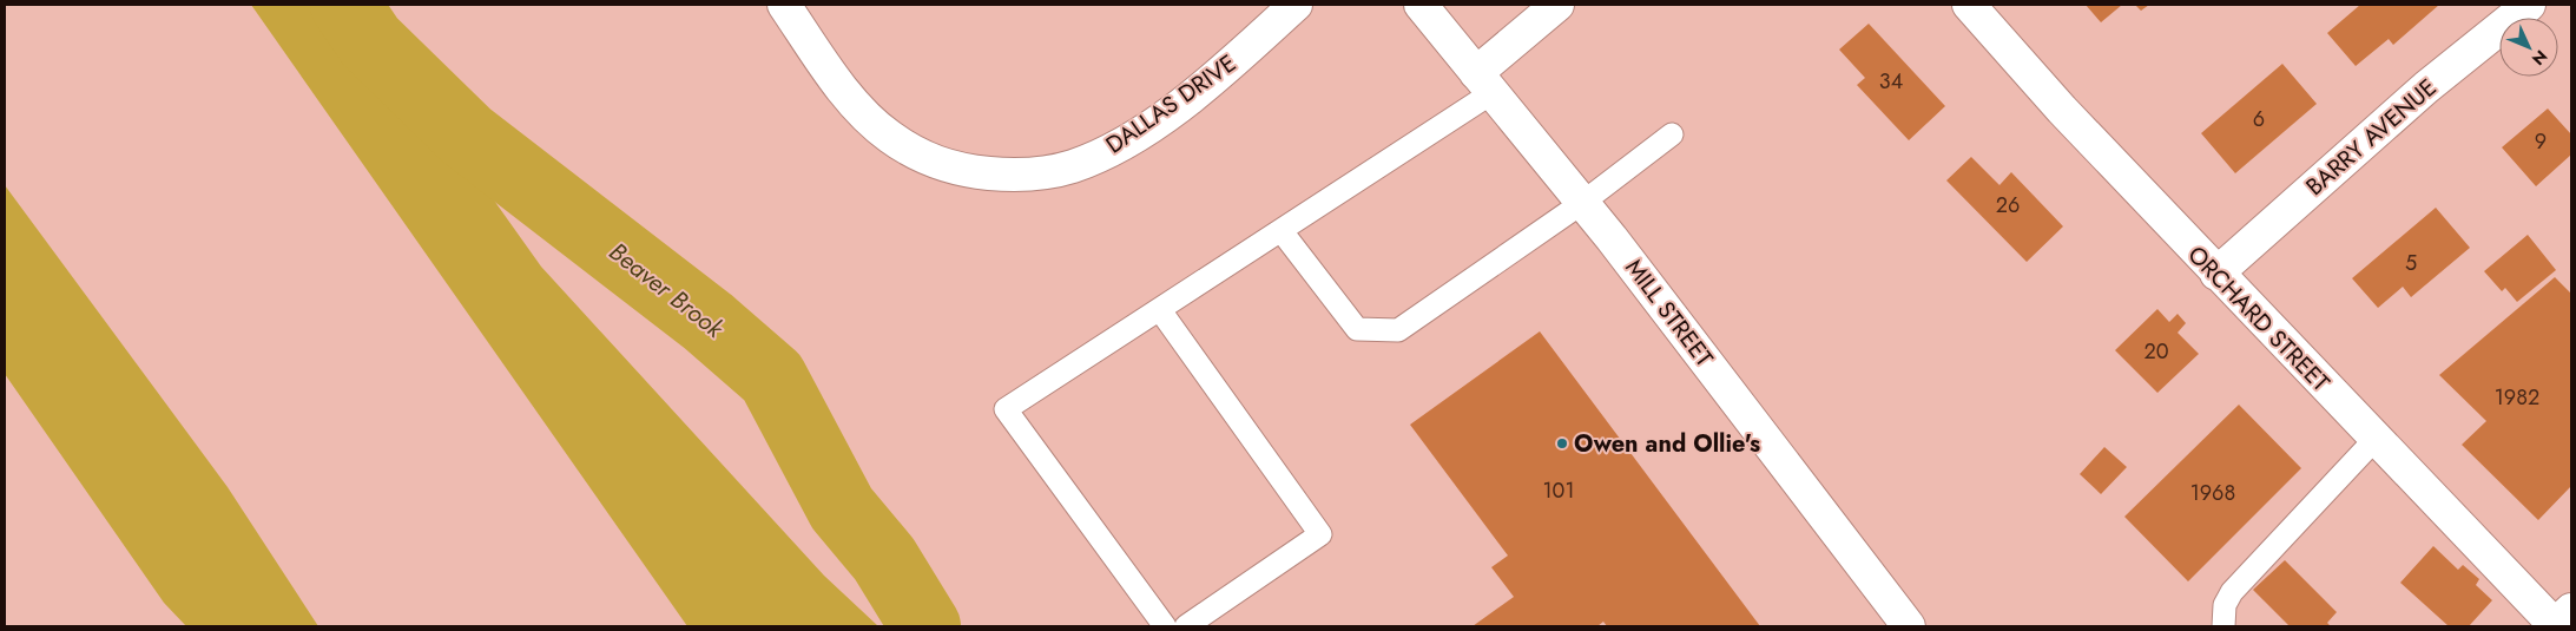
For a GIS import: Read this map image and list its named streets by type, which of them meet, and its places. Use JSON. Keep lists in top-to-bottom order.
{
  "streets": {
    "street": [
      "DALLAS DRIVE",
      "BARRY AVENUE",
      "MILL STREET",
      "ORCHARD STREET"
    ]
  },
  "crossings": [
    ["BARRY AVENUE", "ORCHARD STREET"]
  ],
  "water": ["Beaver Brook"],
  "places": ["Owen and Ollie's"],
  "house_numbers": [
    "34",
    "6",
    "9",
    "26",
    "5",
    "20",
    "1982",
    "101",
    "1968"
  ],
  "north": "bottom right"
}
